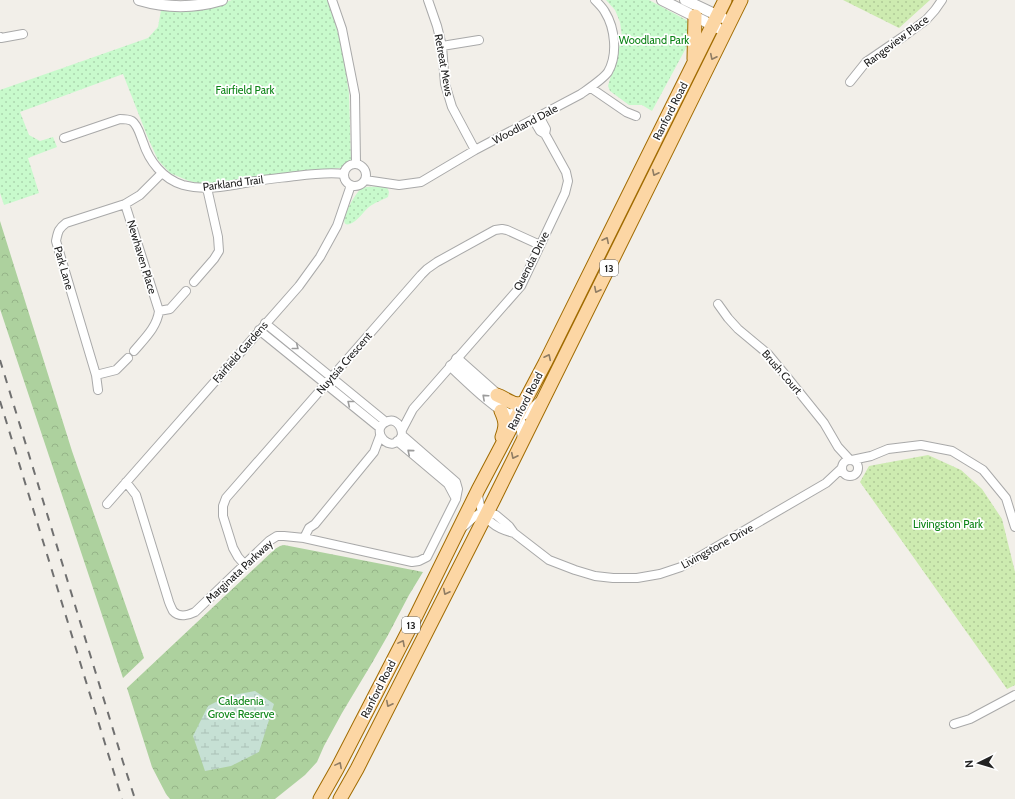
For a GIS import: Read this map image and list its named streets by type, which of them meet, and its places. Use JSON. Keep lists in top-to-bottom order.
{
  "streets": {
    "main road": ["Ranford Road", "13"],
    "street": [
      "Rangeview Place",
      "Retreat Mews",
      "Woodland Dale",
      "Parkland Trail",
      "Newhaven Place",
      "Quenda Drive",
      "Park Lane",
      "Fairfield Gardens",
      "Nuytsia Crescent",
      "Brush Court",
      "Livingstone Drive",
      "Marginata Parkway"
    ]
  },
  "crossings": [
    ["Retreat Mews", "Woodland Dale"],
    ["Ranford Road", "Livingstone Drive"],
    ["Woodland Dale", "Parkland Trail"],
    ["Woodland Dale", "Quenda Drive"],
    ["Woodland Dale", "Fairfield Gardens"],
    ["Parkland Trail", "Park Lane"],
    ["Parkland Trail", "Fairfield Gardens"],
    ["Newhaven Place", "Park Lane"],
    ["Quenda Drive", "Nuytsia Crescent"],
    ["Quenda Drive", "Marginata Parkway"],
    ["Fairfield Gardens", "Marginata Parkway"],
    ["Nuytsia Crescent", "Marginata Parkway"],
    ["Brush Court", "Livingstone Drive"]
  ],
  "parks": [
    "Woodland Park",
    "Fairfield Park",
    "Livingston Park",
    "Caladenia Grove Reserve"
  ],
  "north": "left"
}
